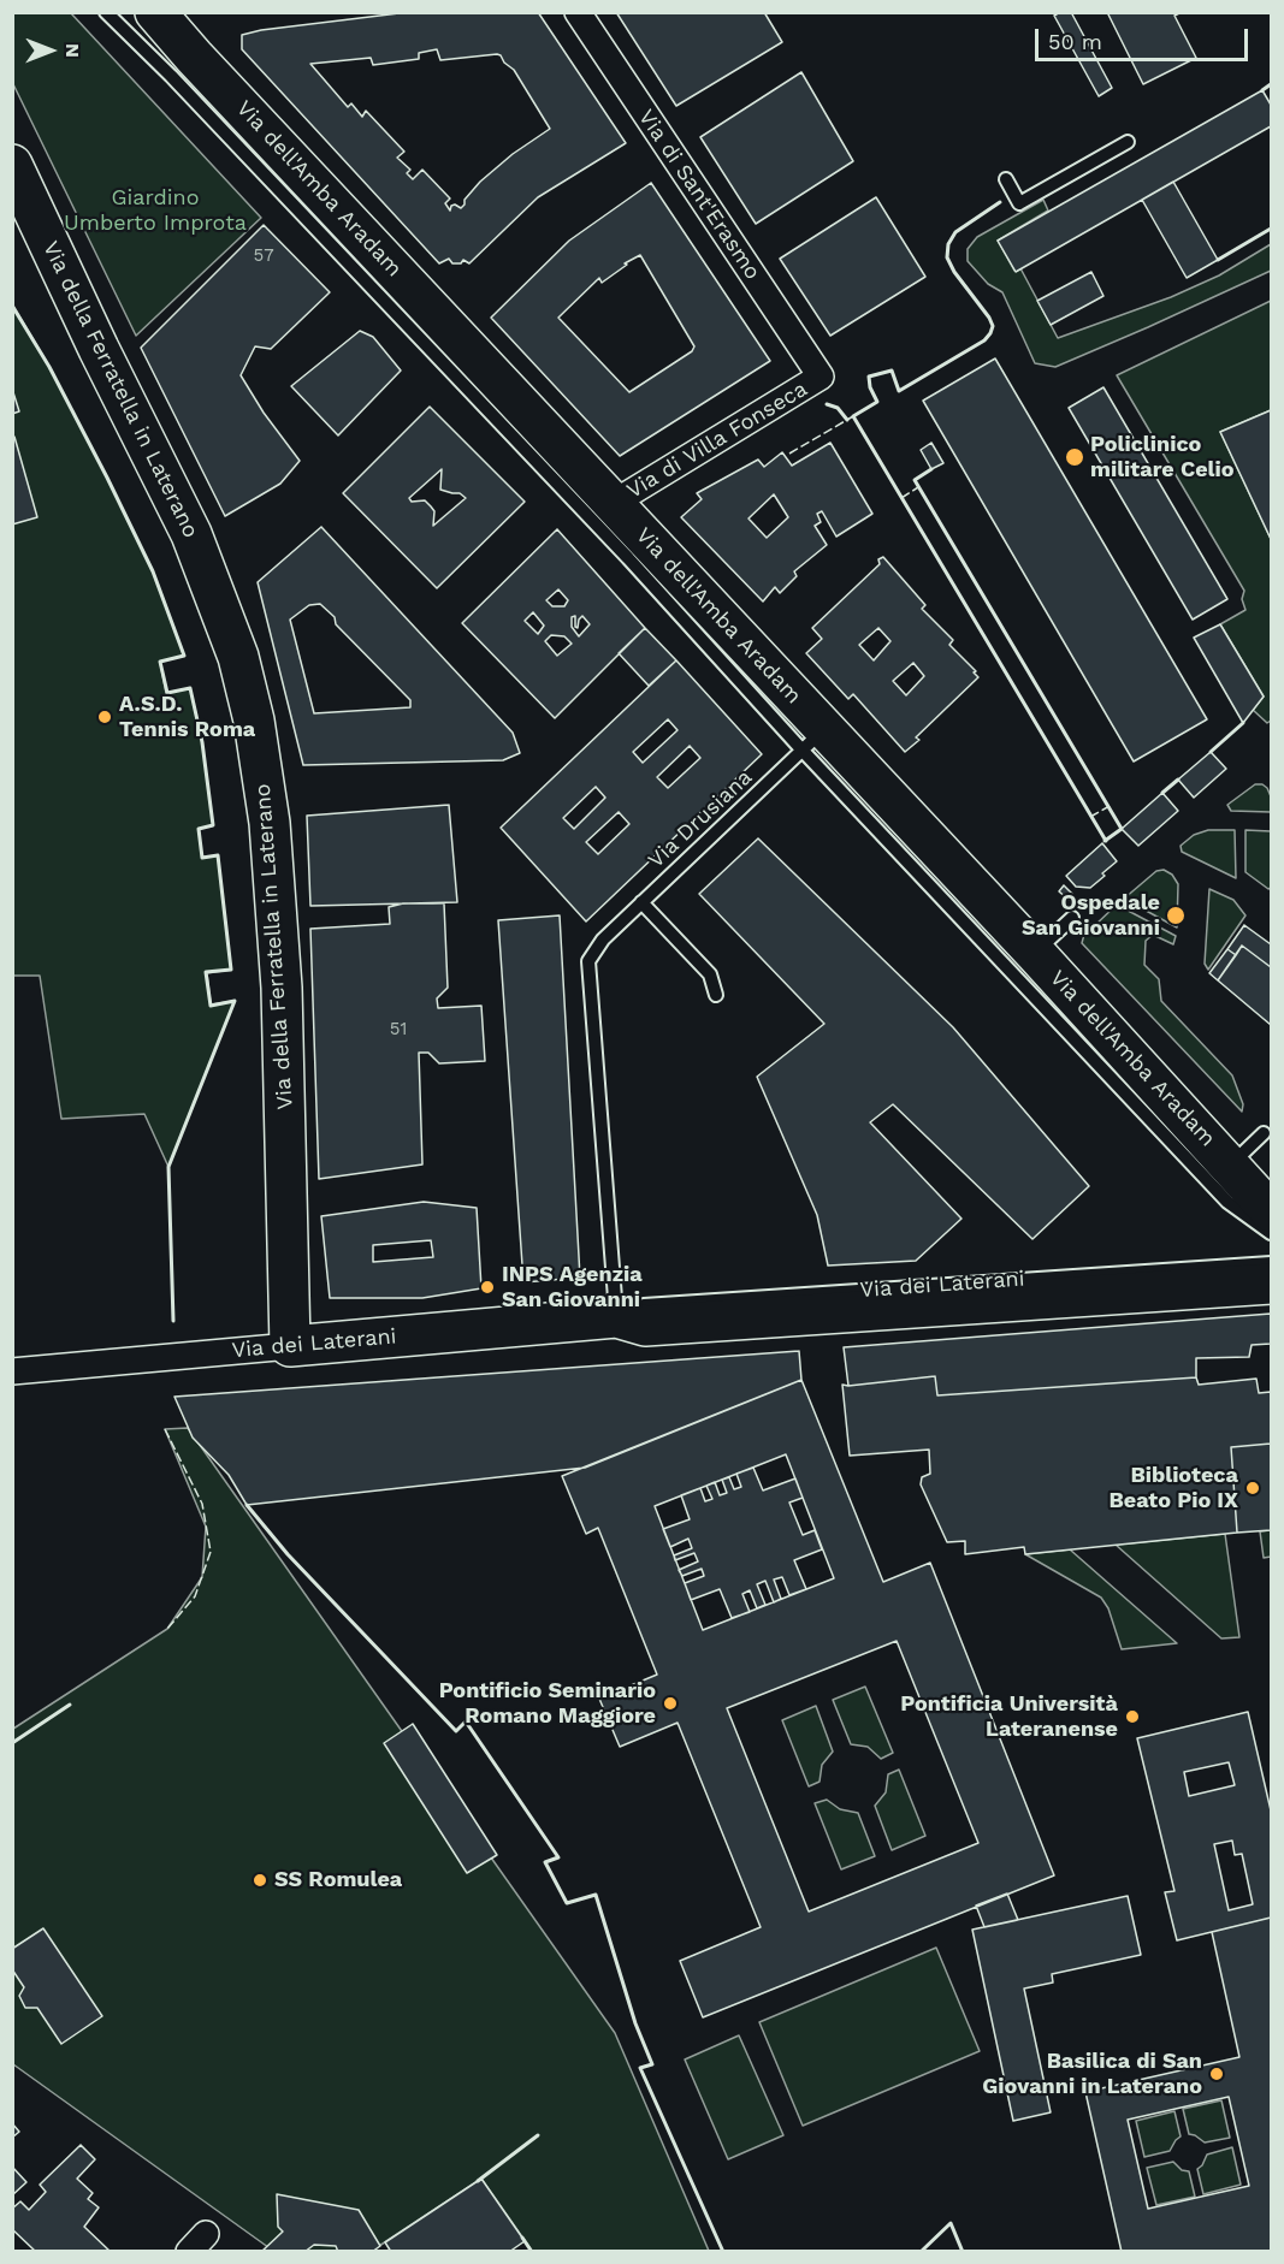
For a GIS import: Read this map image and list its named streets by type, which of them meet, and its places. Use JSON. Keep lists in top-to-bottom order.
{
  "streets": {
    "main road": ["Via dell'Amba Aradam", "Via della Ferratella in Laterano", "Via dei Laterani"],
    "street": ["Via di Sant'Erasmo", "Via di Villa Fonseca"],
    "lane": ["Via Drusiana"]
  },
  "crossings": [
    ["Via dell'Amba Aradam", "Via di Villa Fonseca"],
    ["Via dell'Amba Aradam", "Via Drusiana"],
    ["Via di Sant'Erasmo", "Via di Villa Fonseca"],
    ["Via della Ferratella in Laterano", "Via dei Laterani"],
    ["Via Drusiana", "Via dei Laterani"]
  ],
  "parks": ["Giardino Umberto Improta"],
  "places": [
    "Policlinico militare Celio",
    "A.S.D. Tennis Roma",
    "Ospedale San Giovanni",
    "INPS Agenzia San Giovanni",
    "Biblioteca Beato Pio IX",
    "Pontificio Seminario Romano Maggiore",
    "Pontificia Università Lateranense",
    "SS Romulea",
    "Basilica di San Giovanni in Laterano"
  ],
  "house_numbers": ["57", "51"],
  "scale_bar": "50 m",
  "north": "right"
}
